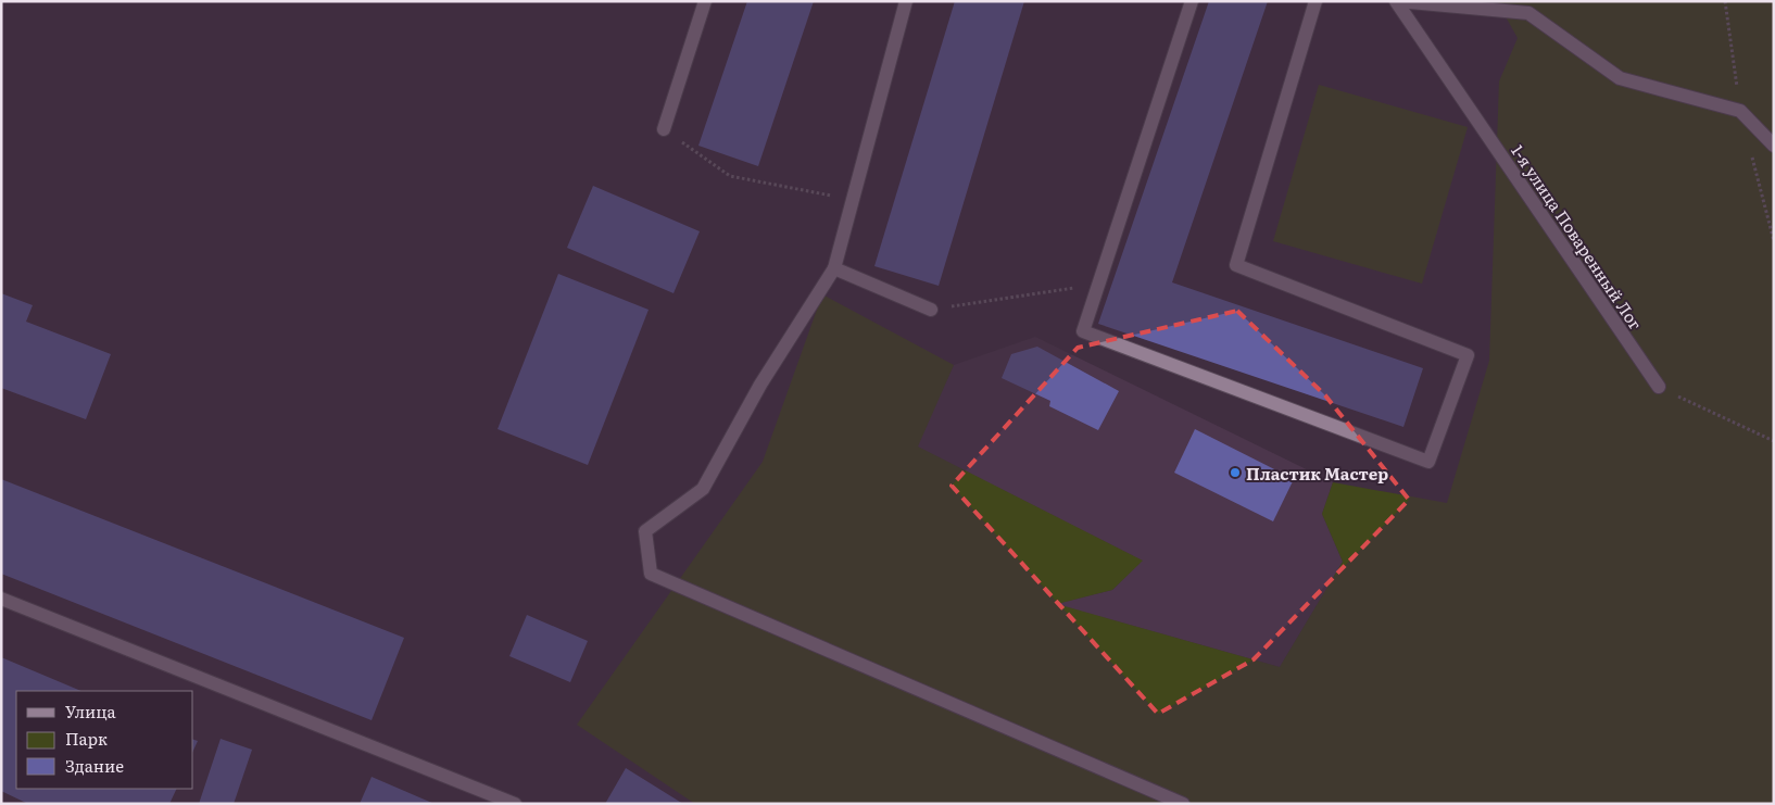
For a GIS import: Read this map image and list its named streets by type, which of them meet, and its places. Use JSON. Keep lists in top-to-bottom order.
{
  "streets": {
    "street": ["1-я улица Поваренный Лог"]
  },
  "places": ["Пластик Мастер"],
  "legend": ["Улица", "Парк", "Здание"]
}
